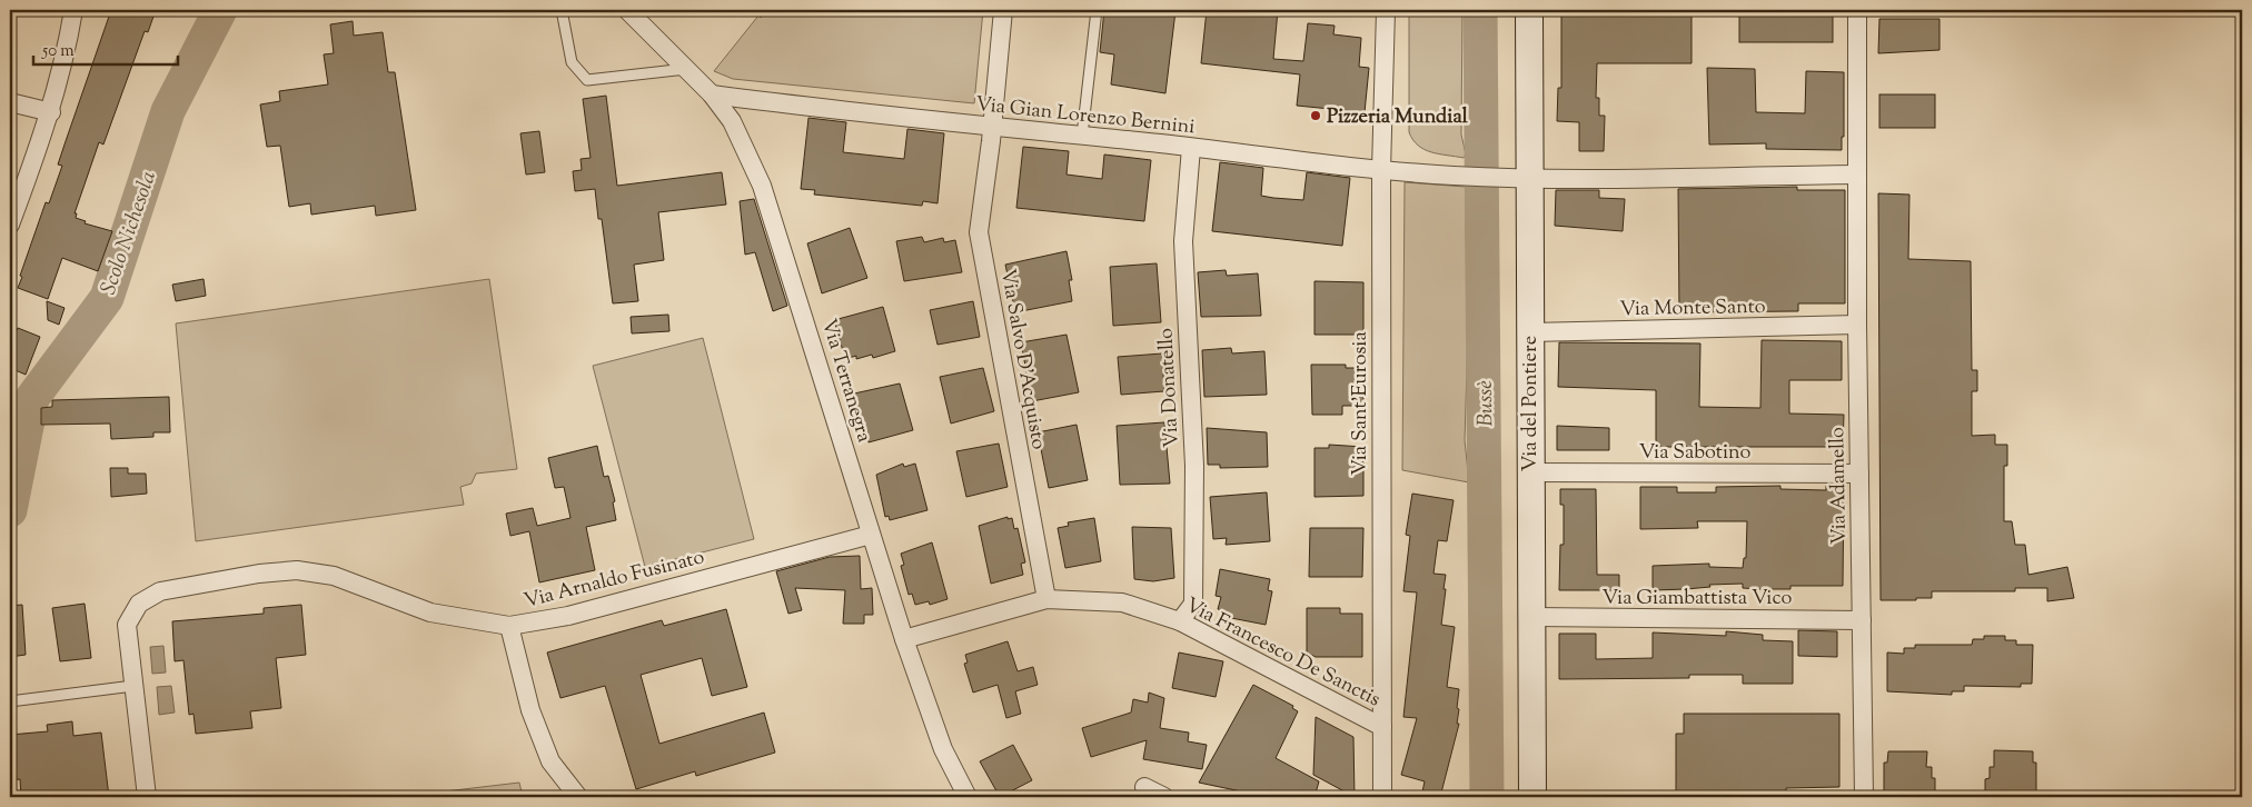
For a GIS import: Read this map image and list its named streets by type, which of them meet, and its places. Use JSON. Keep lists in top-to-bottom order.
{
  "streets": {
    "main road": ["Via del Pontiere"],
    "street": [
      "Via Gian Lorenzo Bernini",
      "Via Monte Santo",
      "Via Salvo D'Acquisto",
      "Via Terranegra",
      "Via Donatello",
      "Via Sant'Eurosia",
      "Via Sabotino",
      "Via Adamello",
      "Via Arnaldo Fusinato",
      "Via Giambattista Vico",
      "Via Francesco De Sanctis"
    ]
  },
  "crossings": [
    ["Via Gian Lorenzo Bernini", "Via Salvo D'Acquisto"],
    ["Via Gian Lorenzo Bernini", "Via Terranegra"],
    ["Via Gian Lorenzo Bernini", "Via Donatello"],
    ["Via Gian Lorenzo Bernini", "Via Sant'Eurosia"],
    ["Via Gian Lorenzo Bernini", "Via del Pontiere"],
    ["Via Monte Santo", "Via del Pontiere"],
    ["Via Monte Santo", "Via Adamello"],
    ["Via Salvo D'Acquisto", "Via Francesco De Sanctis"],
    ["Via Terranegra", "Via Arnaldo Fusinato"],
    ["Via Terranegra", "Via Francesco De Sanctis"],
    ["Via Donatello", "Via Francesco De Sanctis"],
    ["Via Sant'Eurosia", "Via Francesco De Sanctis"],
    ["Via del Pontiere", "Via Sabotino"],
    ["Via del Pontiere", "Via Giambattista Vico"],
    ["Via Sabotino", "Via Adamello"],
    ["Via Adamello", "Via Giambattista Vico"]
  ],
  "water": ["Scolo Nichesola", "Bussè"],
  "places": ["Pizzeria Mundial"],
  "scale_bar": "50 m"
}
